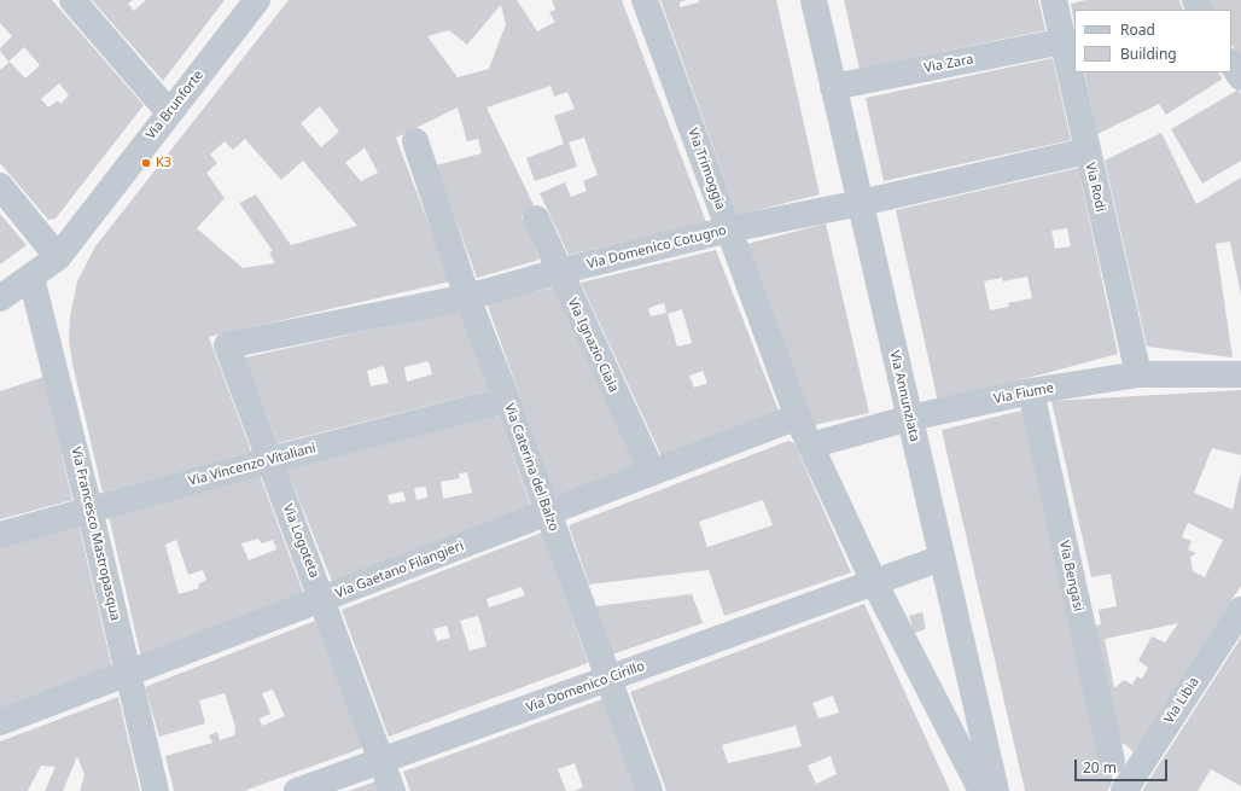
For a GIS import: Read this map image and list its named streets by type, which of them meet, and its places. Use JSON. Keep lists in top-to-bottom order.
{
  "streets": {
    "street": [
      "Via Zara",
      "Via Brunforte",
      "Via Trimoggia",
      "Via Rodi",
      "Via Domenico Cotugno",
      "Via Ignazio Ciaia",
      "Via Fiume",
      "Via Annunziata",
      "Via Vincenzo Vitaliani",
      "Via Caterina del Balzo",
      "Via Francesco Mastropasqua",
      "Via Logoteta",
      "Via Gaetano Filangieri",
      "Via Bengasi",
      "Via Domenico Cirillo",
      "Via Libia"
    ]
  },
  "crossings": [
    ["Via Zara", "Via Rodi"],
    ["Via Zara", "Via Annunziata"],
    ["Via Brunforte", "Via Francesco Mastropasqua"],
    ["Via Trimoggia", "Via Domenico Cotugno"],
    ["Via Trimoggia", "Via Fiume"],
    ["Via Trimoggia", "Via Gaetano Filangieri"],
    ["Via Rodi", "Via Domenico Cotugno"],
    ["Via Rodi", "Via Fiume"],
    ["Via Domenico Cotugno", "Via Ignazio Ciaia"],
    ["Via Domenico Cotugno", "Via Annunziata"],
    ["Via Domenico Cotugno", "Via Caterina del Balzo"],
    ["Via Domenico Cotugno", "Via Logoteta"],
    ["Via Ignazio Ciaia", "Via Gaetano Filangieri"],
    ["Via Fiume", "Via Annunziata"],
    ["Via Fiume", "Via Bengasi"],
    ["Via Annunziata", "Via Domenico Cirillo"],
    ["Via Vincenzo Vitaliani", "Via Caterina del Balzo"],
    ["Via Vincenzo Vitaliani", "Via Francesco Mastropasqua"],
    ["Via Vincenzo Vitaliani", "Via Logoteta"],
    ["Via Caterina del Balzo", "Via Gaetano Filangieri"],
    ["Via Caterina del Balzo", "Via Domenico Cirillo"],
    ["Via Francesco Mastropasqua", "Via Gaetano Filangieri"],
    ["Via Logoteta", "Via Gaetano Filangieri"],
    ["Via Logoteta", "Via Domenico Cirillo"]
  ],
  "places": ["K3"],
  "legend": ["Road", "Building"],
  "scale_bar": "20 m"
}
